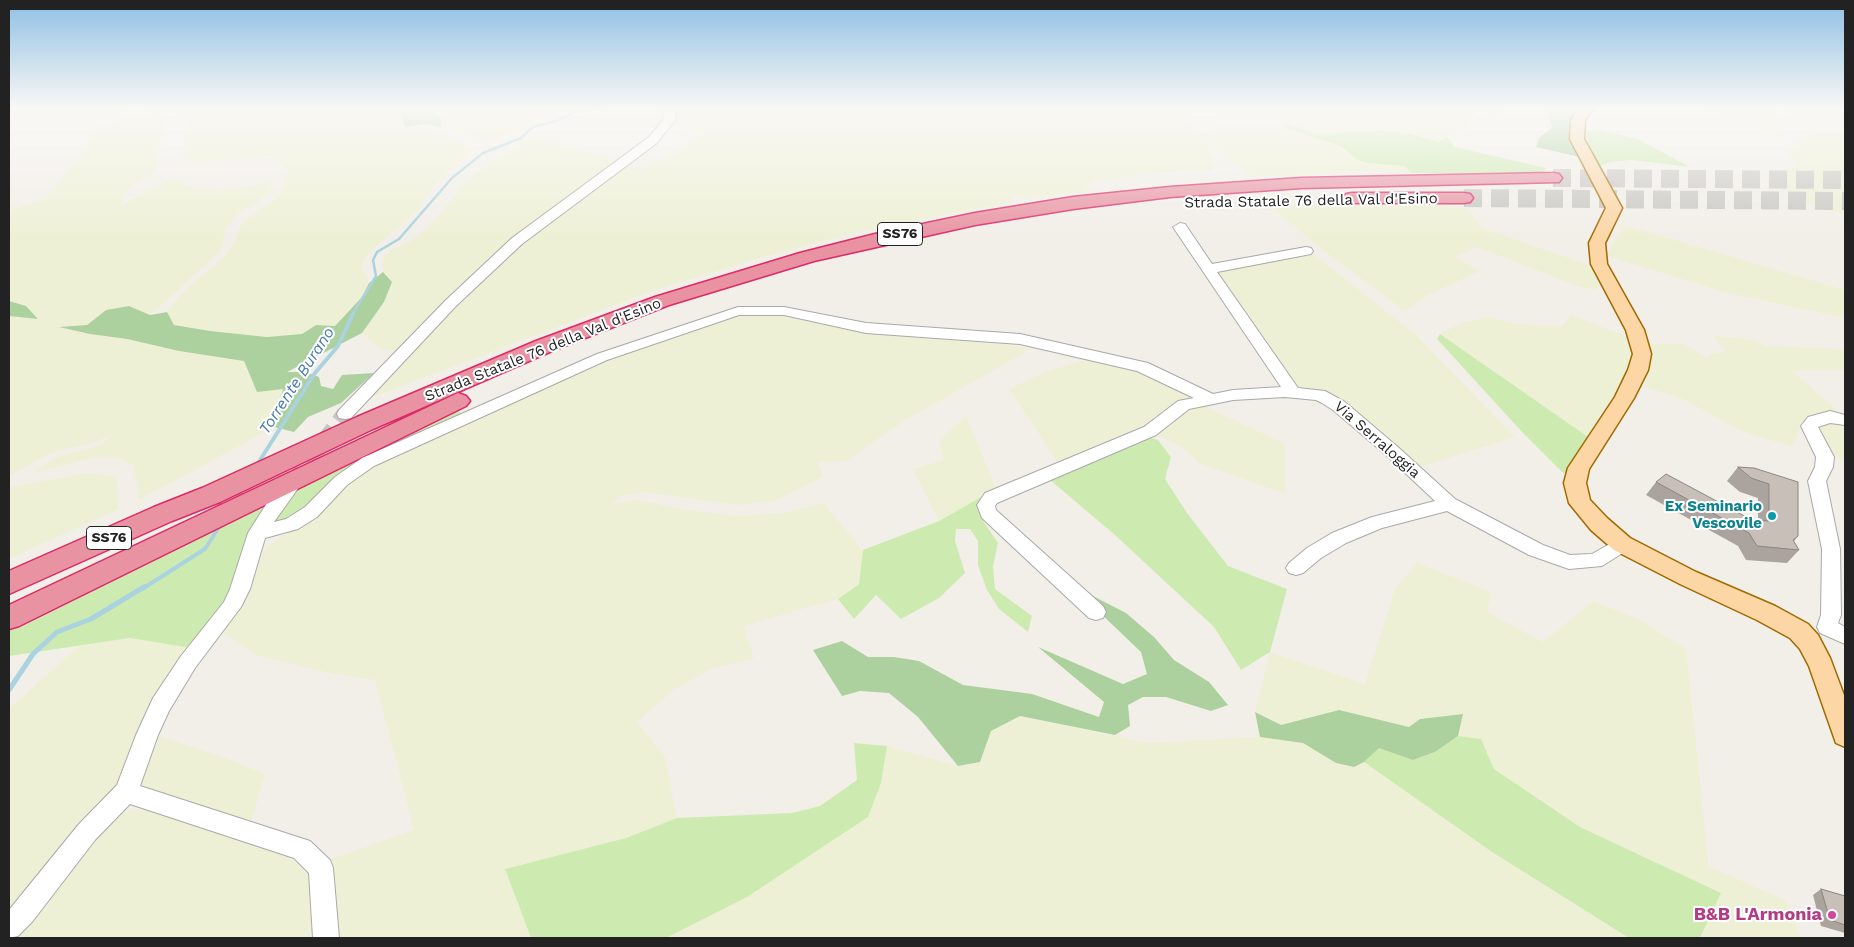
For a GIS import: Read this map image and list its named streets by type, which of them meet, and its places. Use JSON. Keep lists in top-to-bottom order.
{
  "streets": {
    "highway": ["Strada Statale 76 della Val d'Esino", "SS76"],
    "street": ["Via Serraloggia"]
  },
  "water": ["Torrente Burano"],
  "places": ["Ex Seminario Vescovile", "B&B L'Armonia"]
}
